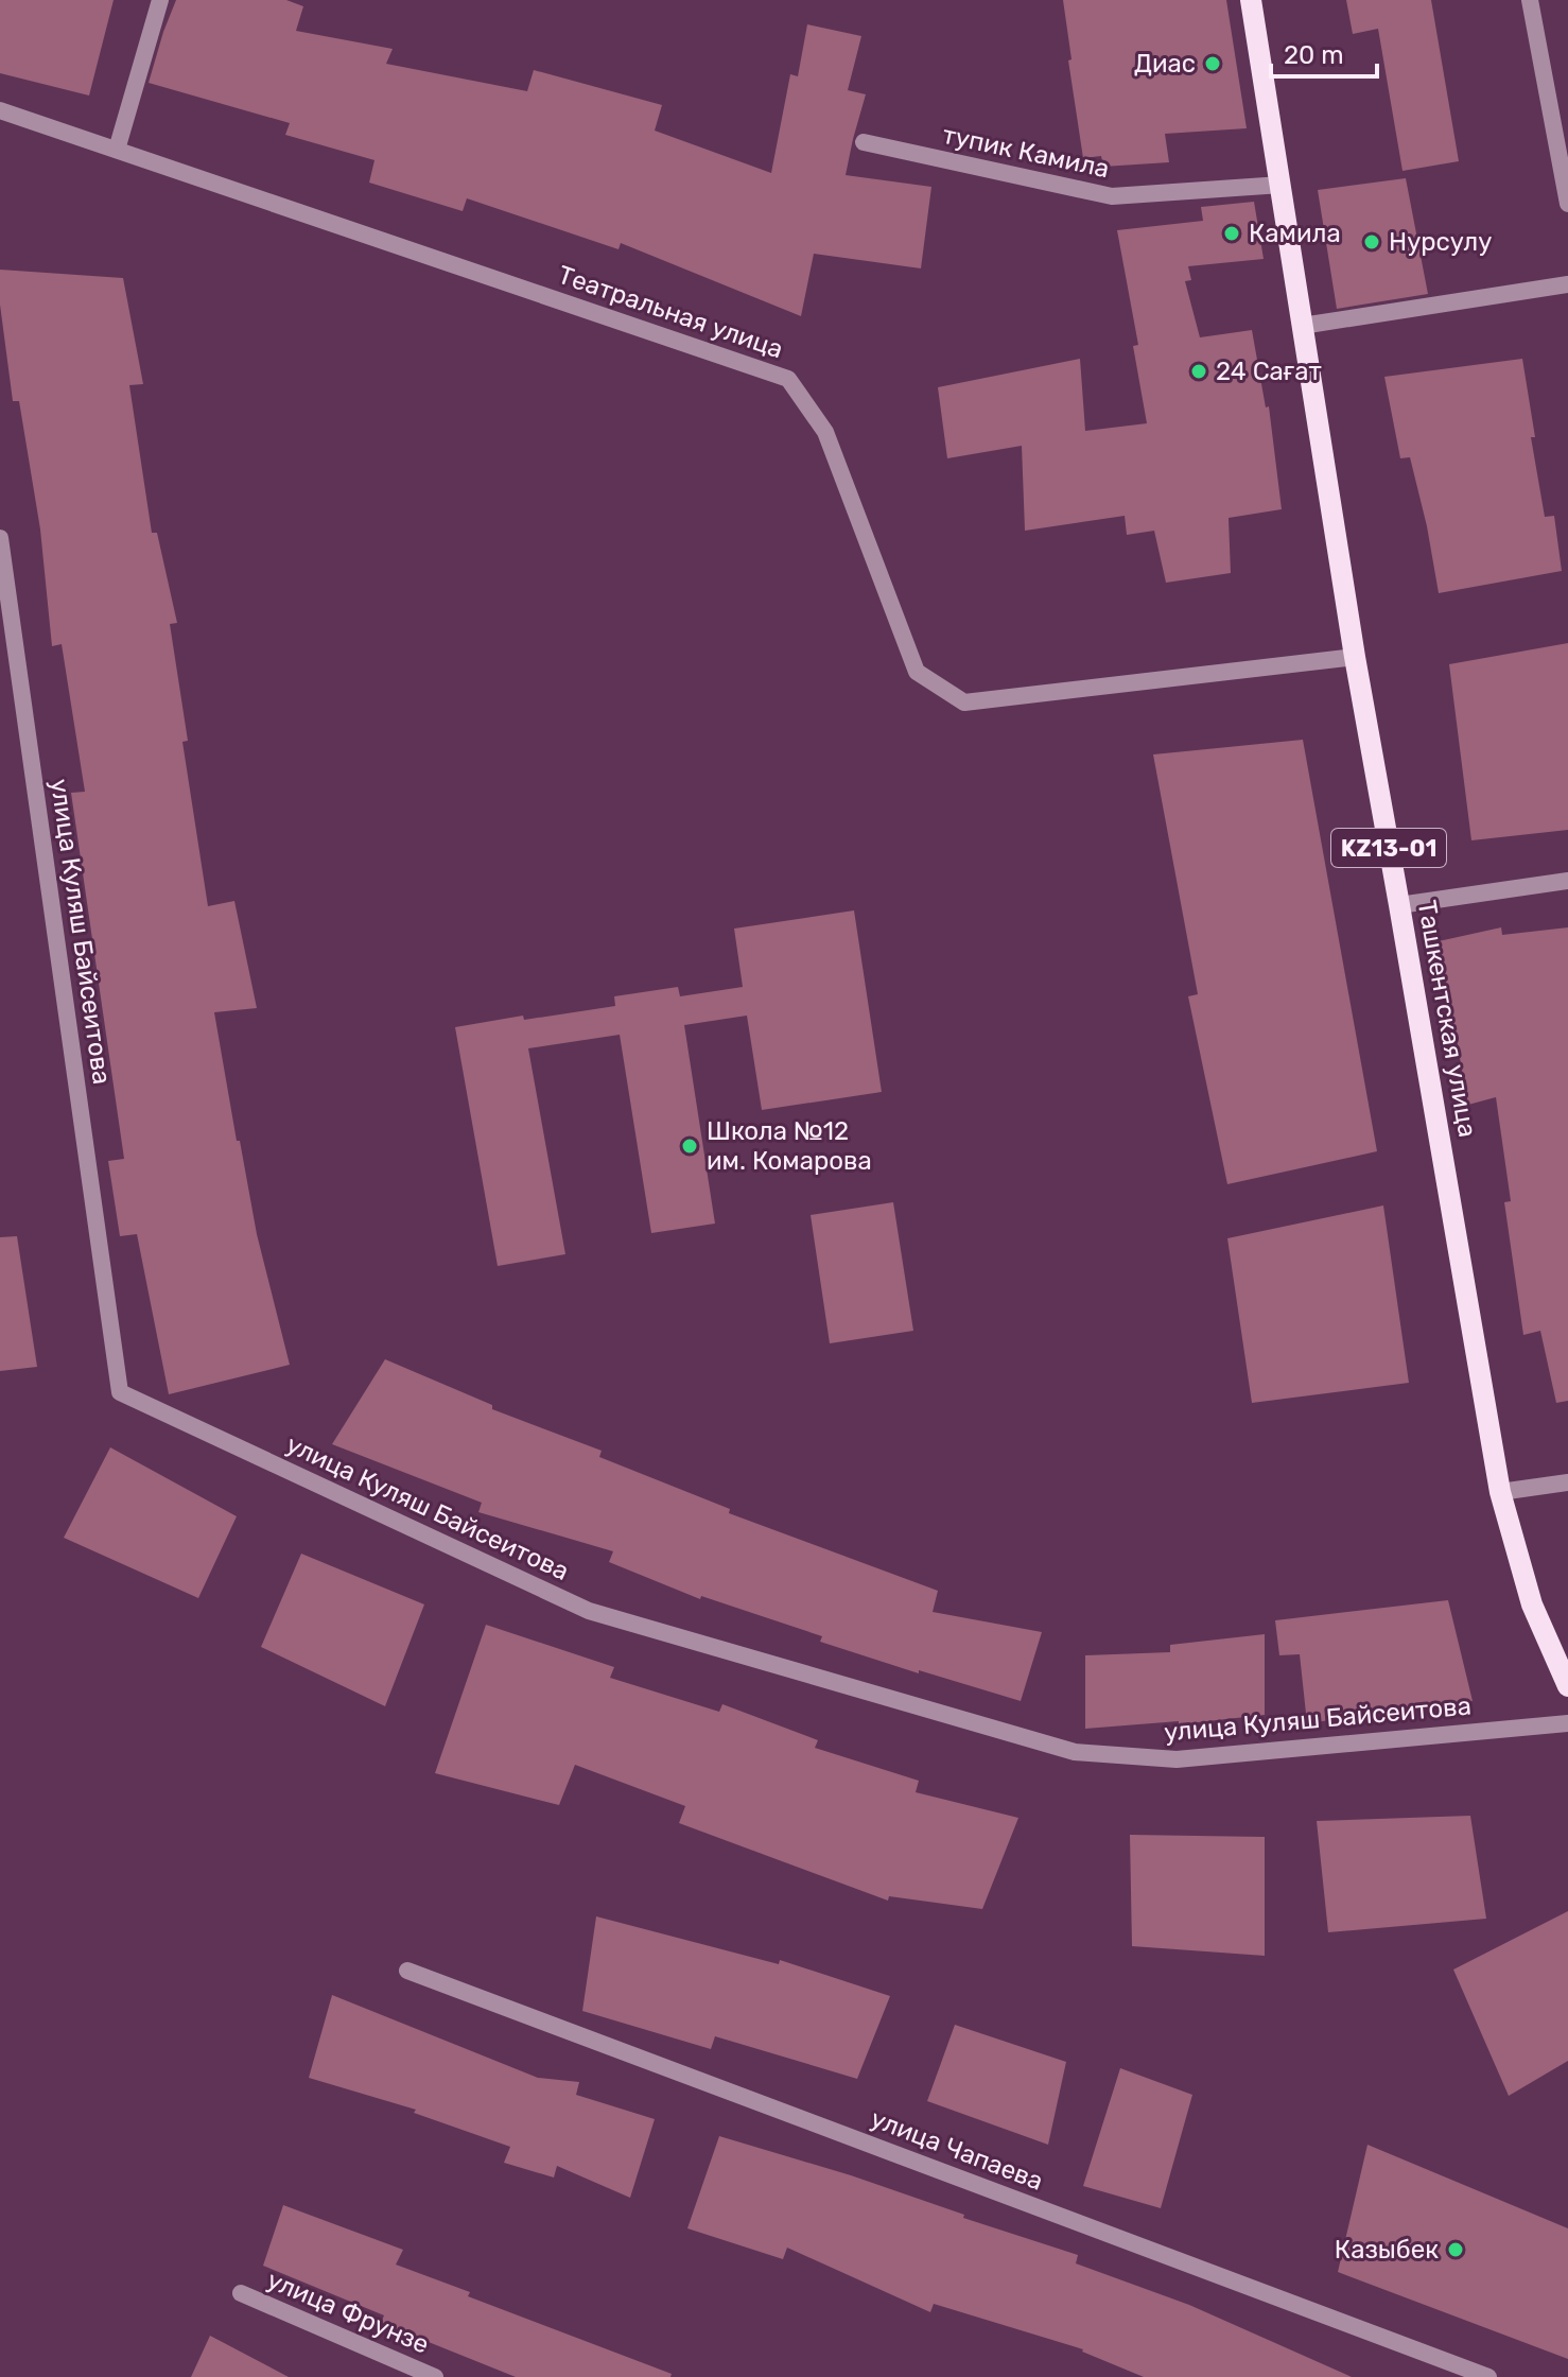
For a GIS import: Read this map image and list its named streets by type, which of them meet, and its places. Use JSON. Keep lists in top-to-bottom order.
{
  "streets": {
    "main road": ["KZ13-01", "Ташкентская улица"],
    "street": [
      "тупик Камила",
      "Театральная улица",
      "улица Куляш Байсеитова",
      "улица Чапаева",
      "улица Фрунзе"
    ]
  },
  "crossings": [
    ["тупик Камила", "Ташкентская улица"],
    ["Театральная улица", "Ташкентская улица"]
  ],
  "places": [
    "Диас",
    "Камила",
    "Нурсулу",
    "24 Сағат",
    "Школа №12 им. Комарова",
    "Казыбек"
  ],
  "scale_bar": "20 m"
}
